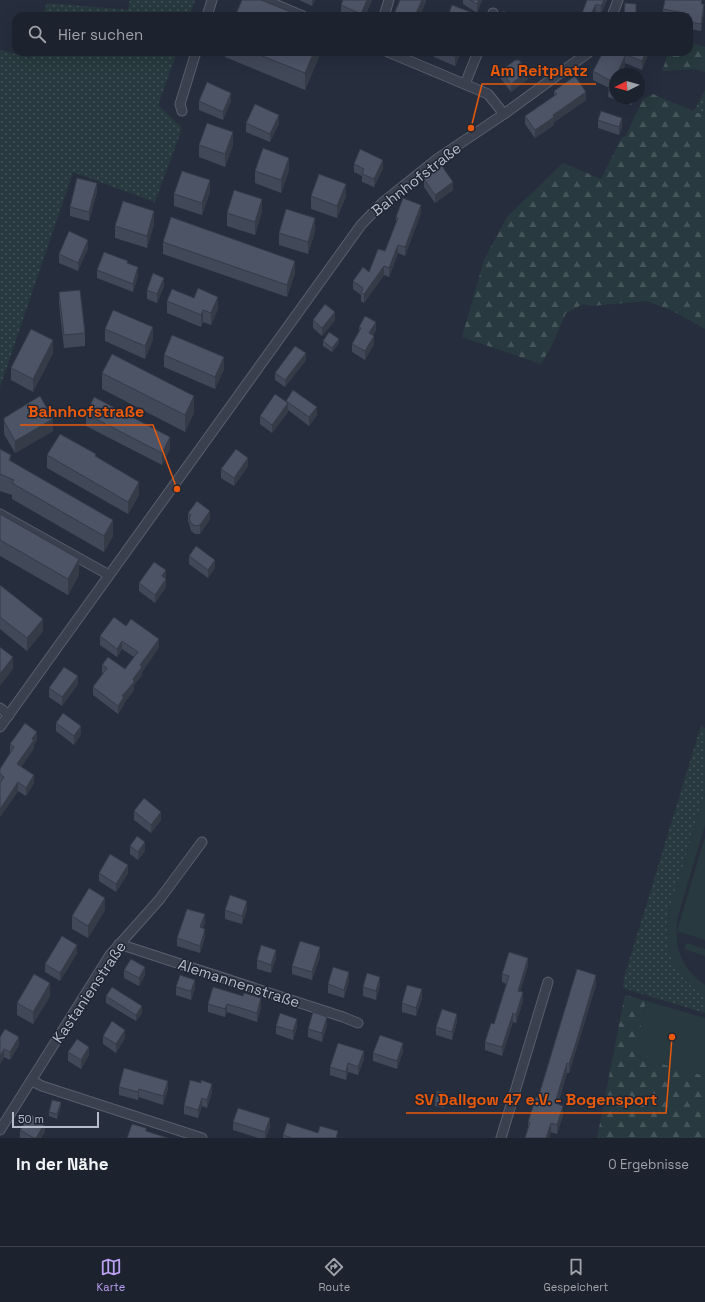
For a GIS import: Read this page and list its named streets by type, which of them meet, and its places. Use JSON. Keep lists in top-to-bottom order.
{
  "streets": {
    "street": ["Bahnhofstraße", "Alemannenstraße", "Kastanienstraße"]
  },
  "crossings": [
    ["Alemannenstraße", "Kastanienstraße"]
  ],
  "places": ["Am Reitplatz", "Bahnhofstraße", "SV Dallgow 47 e.V. - Bogensport"],
  "scale_bar": "50 m",
  "north": "left",
  "page": {
    "search": "Hier suchen",
    "scale": "50 m",
    "heading": ["In der Nähe", "0 Ergebnisse"],
    "nav": ["Karte", "Route", "Gespeichert"]
  }
}
